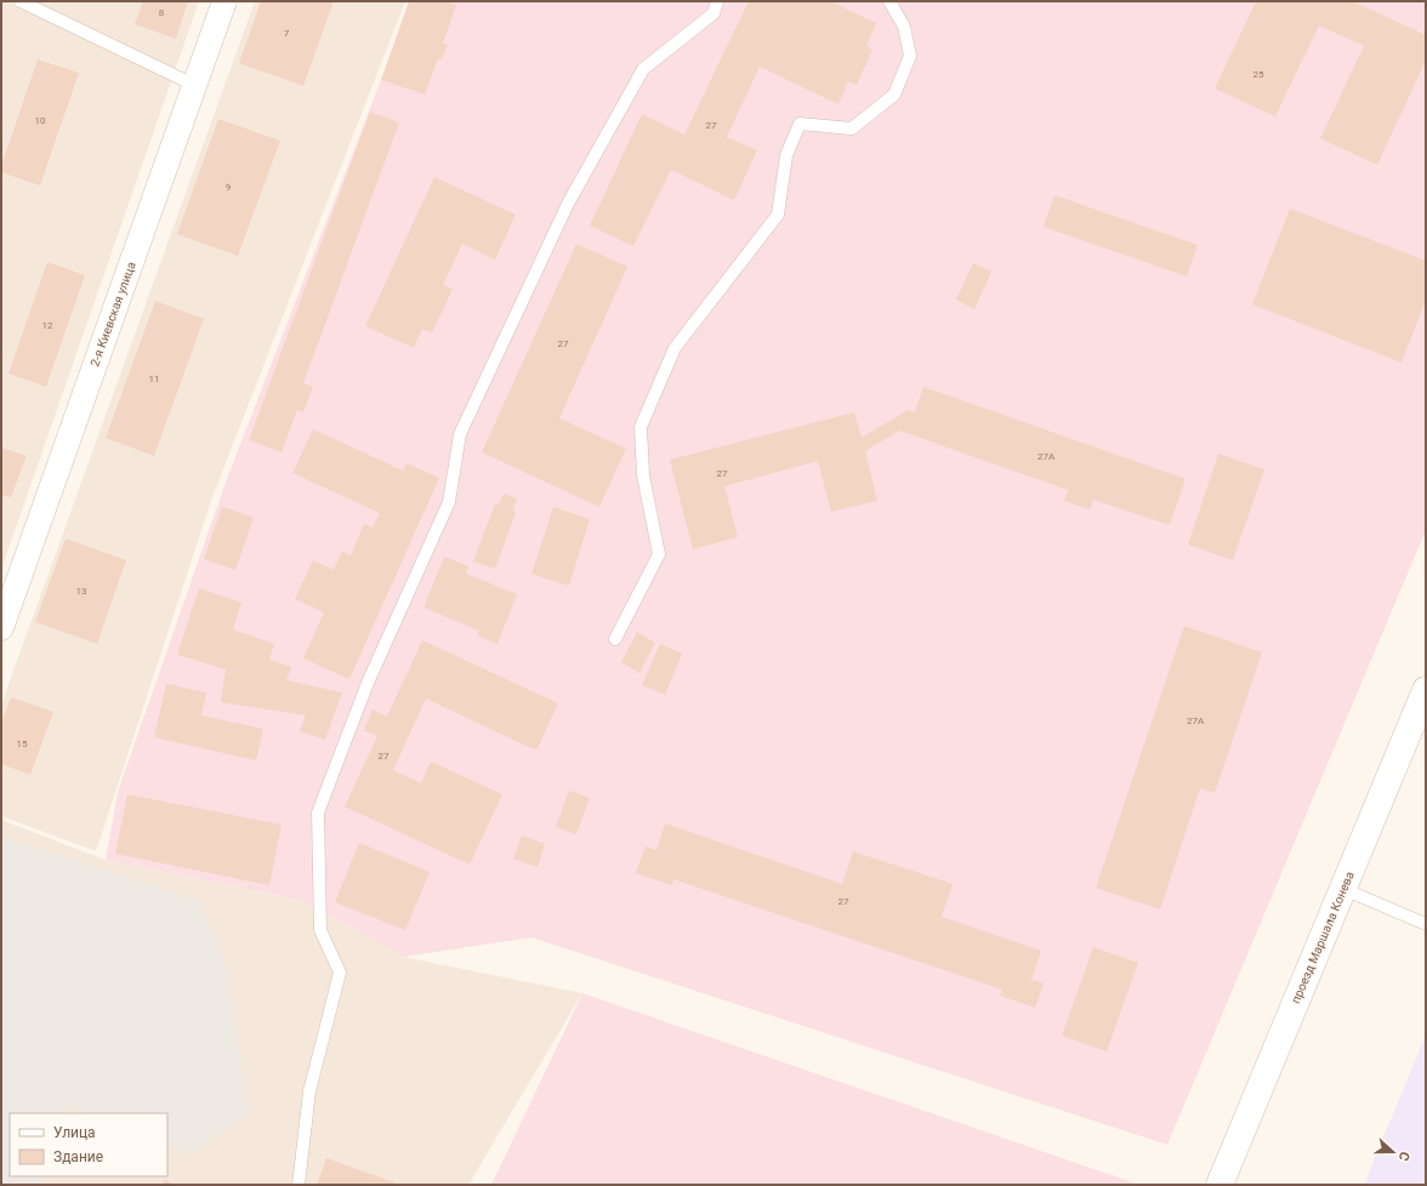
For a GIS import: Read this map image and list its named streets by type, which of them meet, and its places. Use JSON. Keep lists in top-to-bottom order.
{
  "streets": {
    "street": ["2-я Киевская улица", "проезд Маршала Конева"]
  },
  "house_numbers": [
    "8",
    "7",
    "25",
    "10",
    "27",
    "9",
    "12",
    "27",
    "11",
    "27А",
    "27",
    "13",
    "27А",
    "15",
    "27",
    "27"
  ],
  "legend": ["Улица", "Здание"],
  "north": "right"
}
